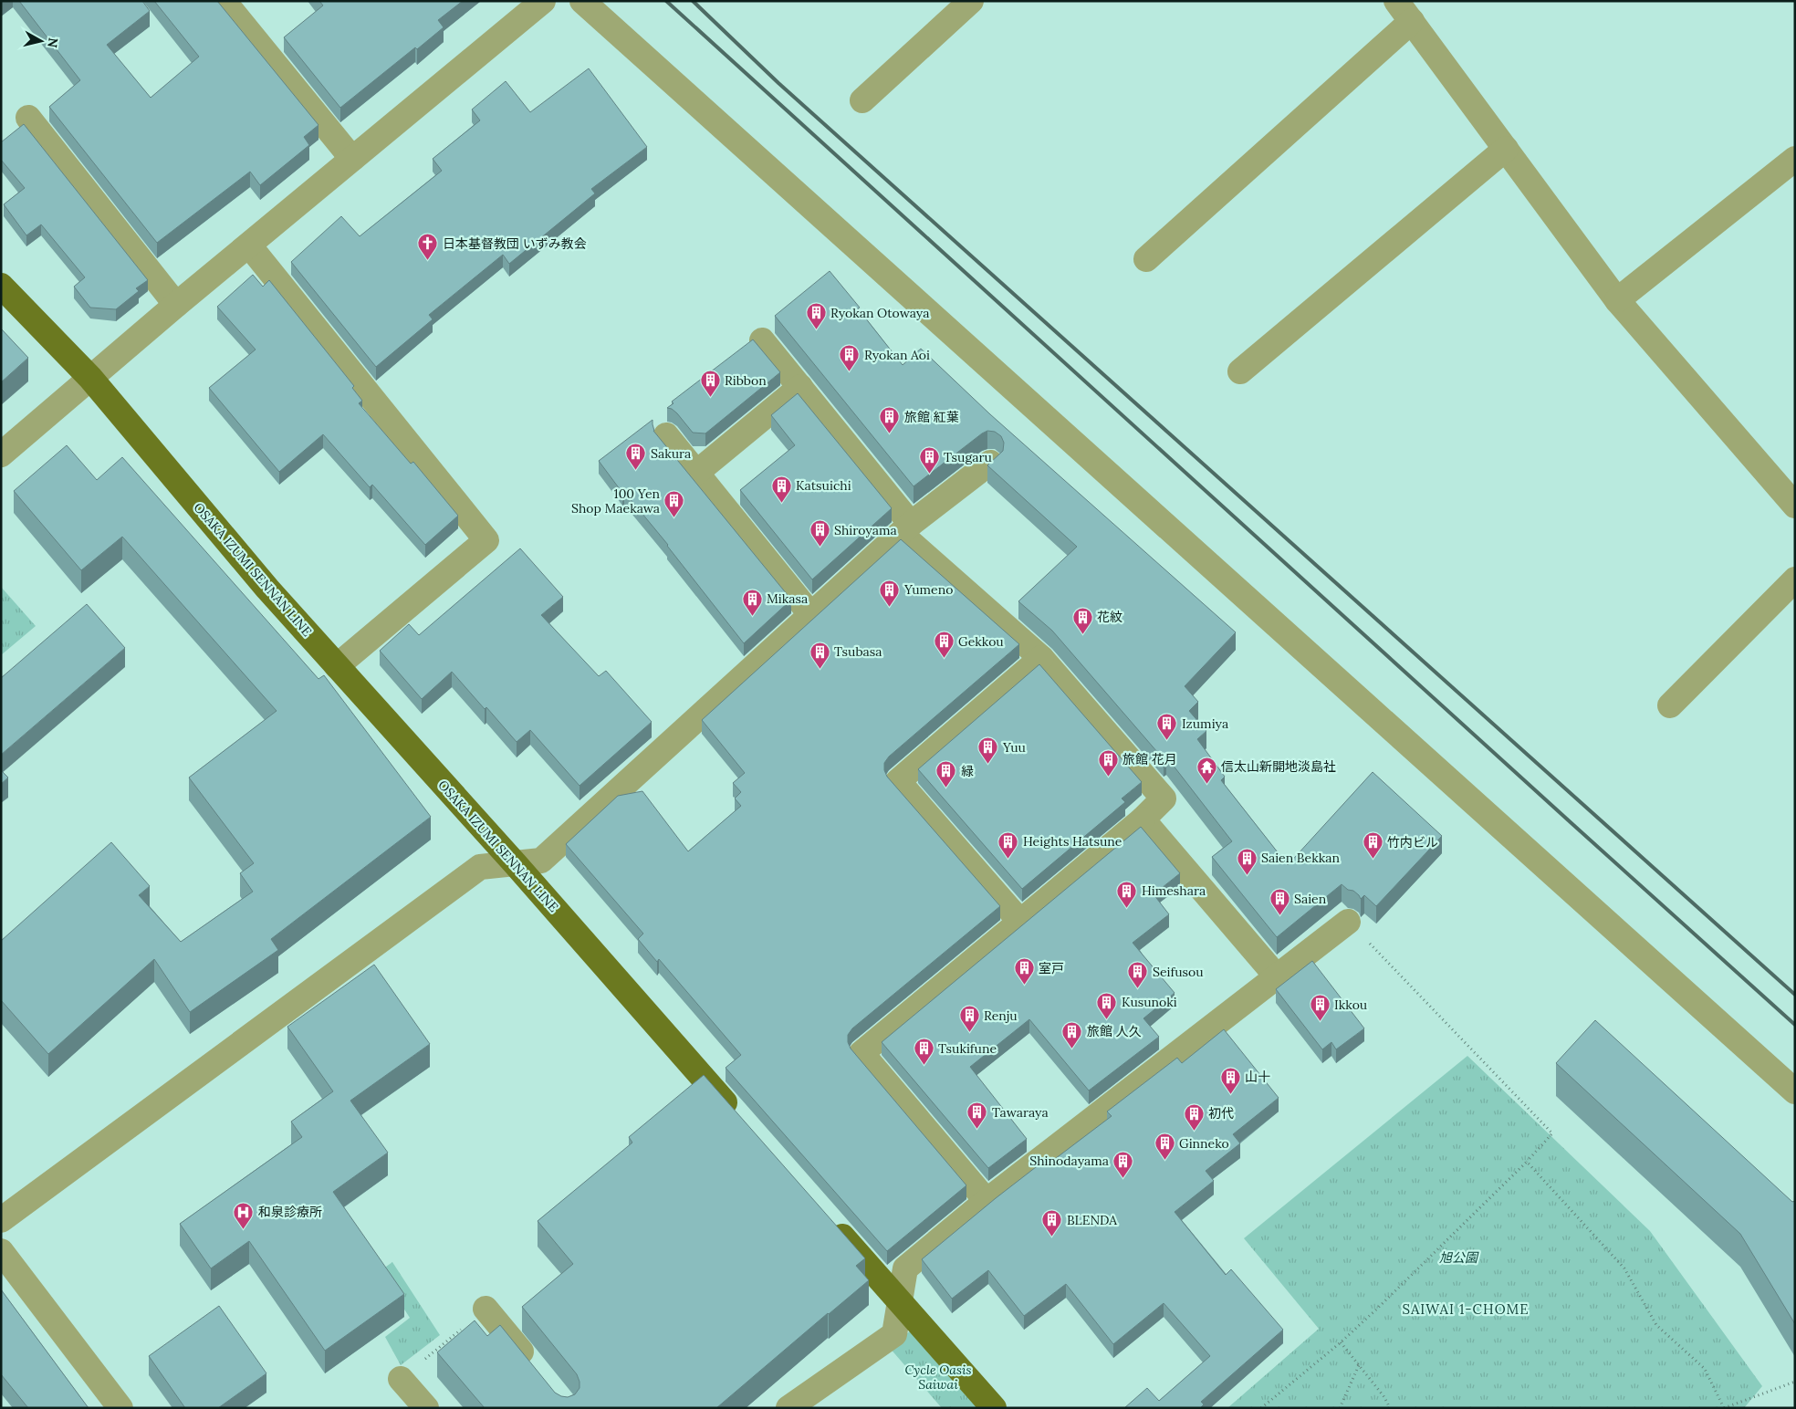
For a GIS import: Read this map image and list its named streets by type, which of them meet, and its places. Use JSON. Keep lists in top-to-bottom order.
{
  "streets": {
    "main road": ["OSAKA IZUMI SENNAN LINE"]
  },
  "districts": ["SAIWAI 1-CHOME"],
  "parks": ["旭公園", "Cycle Oasis Saiwai"],
  "places": {
    "church": ["日本基督教団 いずみ教会"],
    "building": [
      "Ryokan Otowaya",
      "Ryokan Aoi",
      "Ribbon",
      "旅館 紅葉",
      "Sakura",
      "Tsugaru",
      "Katsuichi",
      "100 Yen Shop Maekawa",
      "Shiroyama",
      "Yumeno",
      "Mikasa",
      "花紋",
      "Gekkou",
      "Tsubasa",
      "Izumiya",
      "Yuu",
      "旅館 花月",
      "緑",
      "Heights Hatsune",
      "竹内ビル",
      "Saien Bekkan",
      "Himeshara",
      "Saien",
      "室戸",
      "Seifusou",
      "Kusunoki",
      "Ikkou",
      "Renju",
      "旅館 人久",
      "Tsukifune",
      "山十",
      "Tawaraya",
      "初代",
      "Ginneko",
      "Shinodayama",
      "BLENDA"
    ],
    "temple": ["信太山新開地淡島社"],
    "hospital": ["和泉診療所"]
  },
  "north": "right"
}
